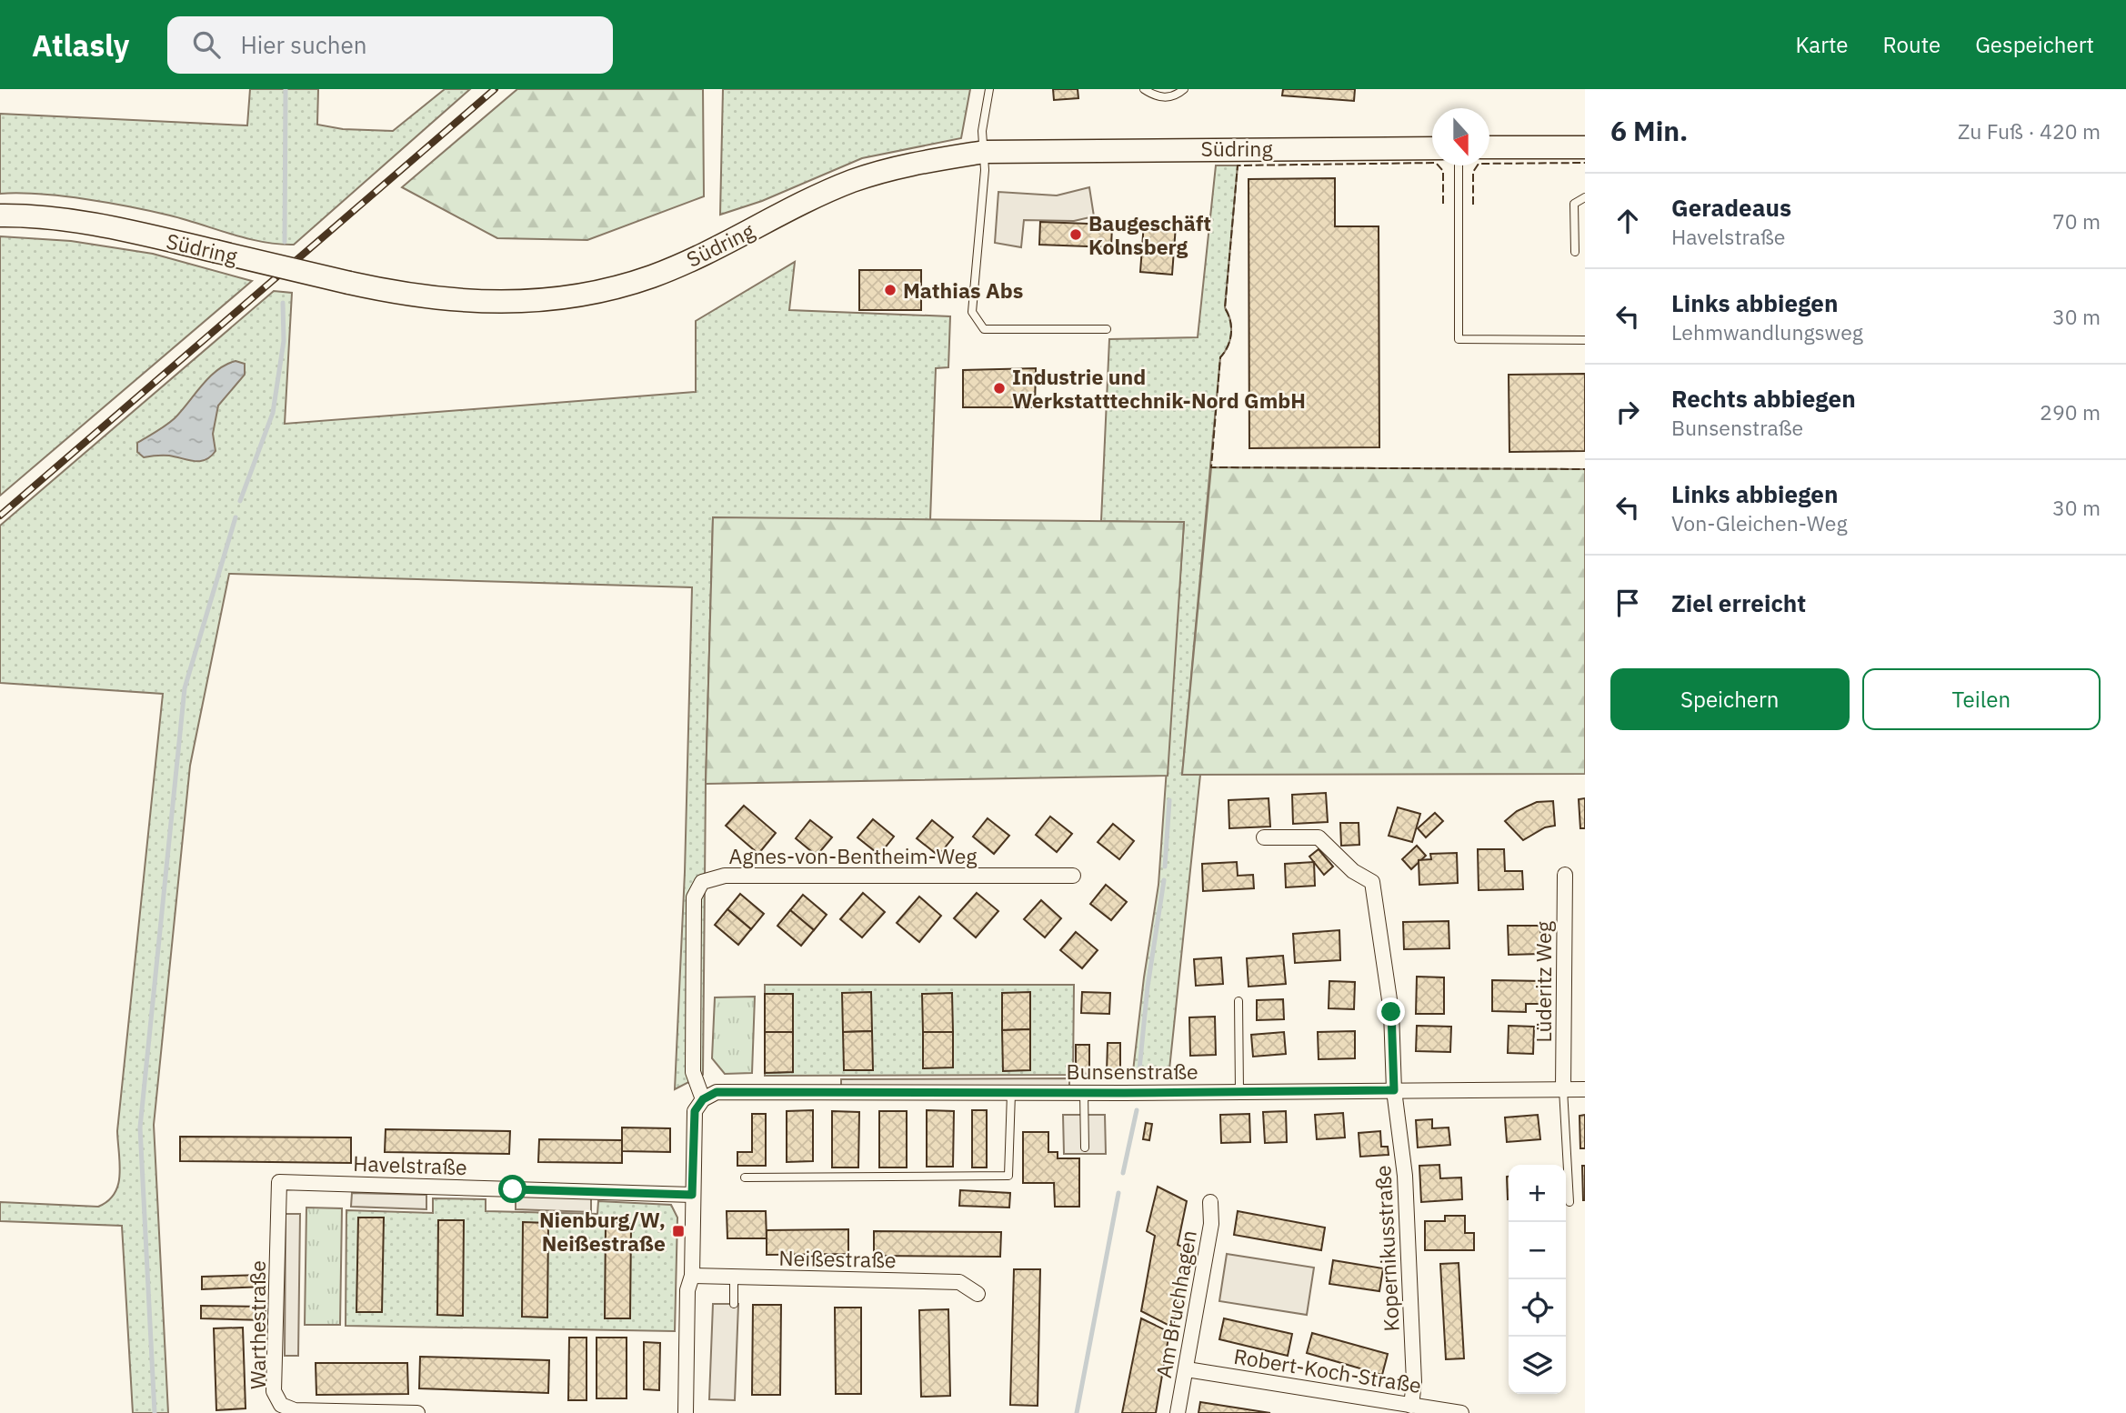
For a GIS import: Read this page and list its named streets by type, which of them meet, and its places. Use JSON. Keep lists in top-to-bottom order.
{
  "streets": {
    "main road": ["Südring"],
    "street": [
      "Agnes-von-Bentheim-Weg",
      "Lüderitz Weg",
      "Bunsenstraße",
      "Havelstraße",
      "Kopernikusstraße",
      "Neißestraße",
      "Am Bruchhagen",
      "Warthestraße",
      "Robert-Koch-Straße"
    ]
  },
  "crossings": [
    ["Agnes-von-Bentheim-Weg", "Bunsenstraße"],
    ["Lüderitz Weg", "Bunsenstraße"],
    ["Bunsenstraße", "Kopernikusstraße"],
    ["Havelstraße", "Warthestraße"],
    ["Kopernikusstraße", "Robert-Koch-Straße"],
    ["Am Bruchhagen", "Robert-Koch-Straße"]
  ],
  "places": {
    "other": ["Baugeschäft Kolnsberg", "Mathias Abs", "Industrie und Werkstatttechnik-Nord GmbH"],
    "transit": ["Nienburg/W, Neißestraße"]
  },
  "north": "bottom",
  "page": {
    "header": "Atlasly",
    "search": "Hier suchen",
    "nav": ["Karte", "Route", "Gespeichert"],
    "heading": ["6 Min.", "Zu Fuß · 420 m"],
    "list": [
      ["Geradeaus", "Havelstraße", "70 m"],
      ["Links abbiegen", "Lehmwandlungsweg", "30 m"],
      ["Rechts abbiegen", "Bunsenstraße", "290 m"],
      ["Links abbiegen", "Von-Gleichen-Weg", "30 m"],
      "Ziel erreicht"
    ],
    "buttons": ["Speichern", "Teilen"],
    "map_buttons": ["+", "−"]
  }
}
